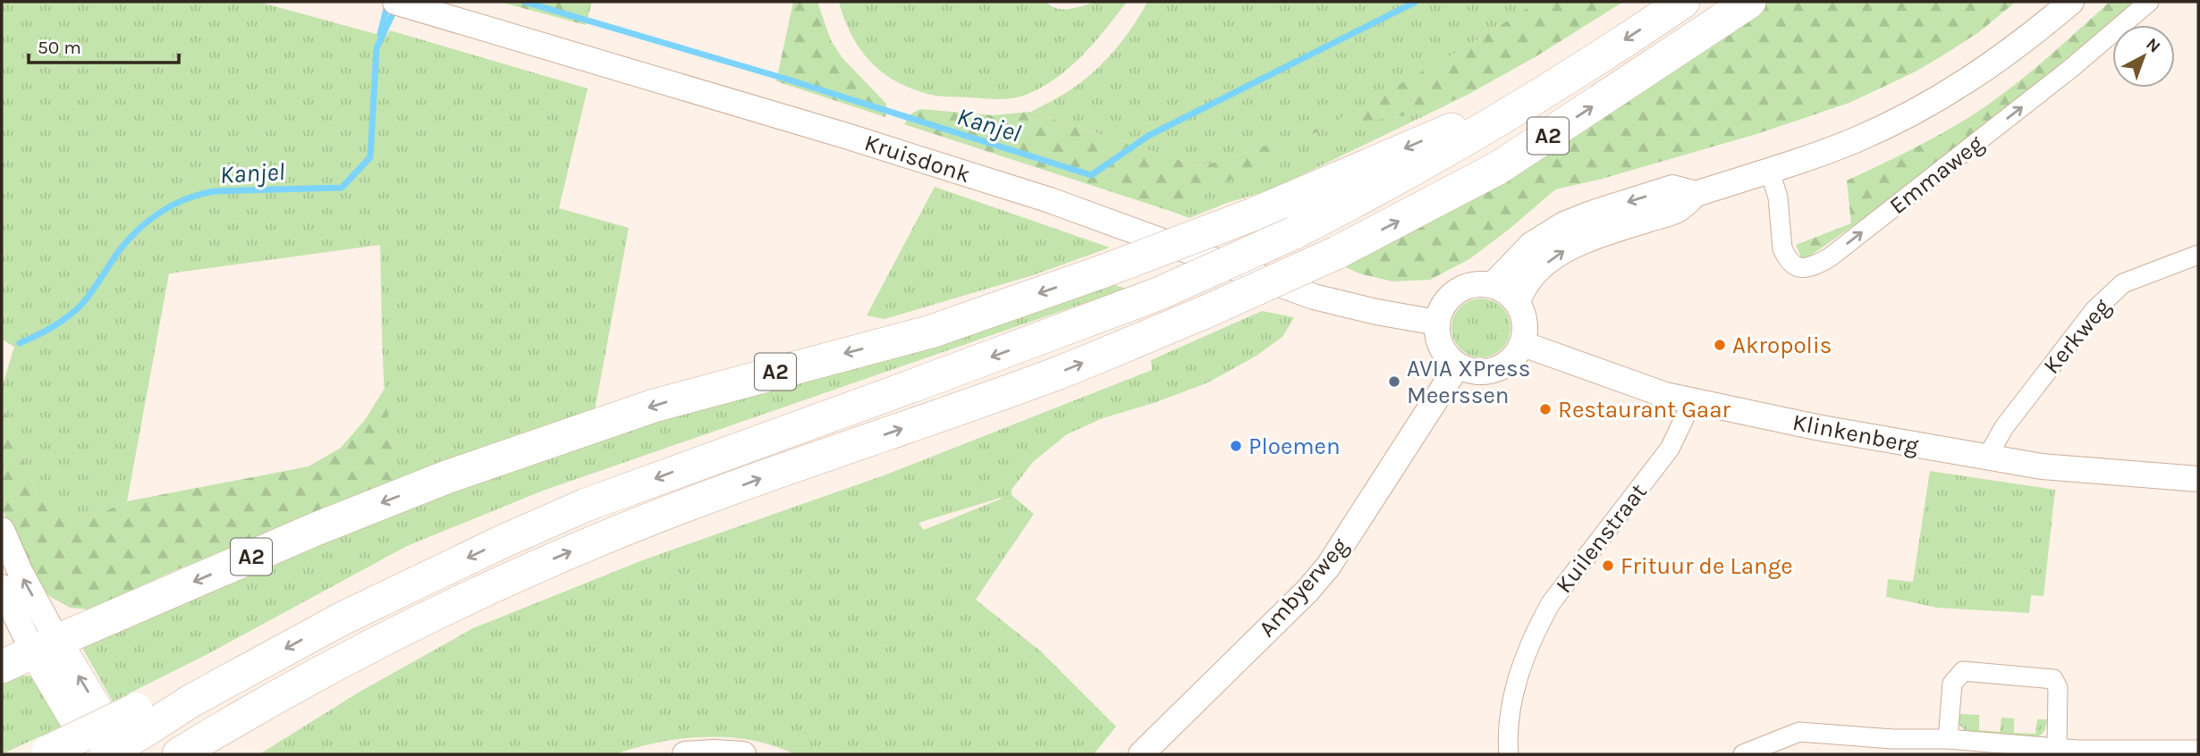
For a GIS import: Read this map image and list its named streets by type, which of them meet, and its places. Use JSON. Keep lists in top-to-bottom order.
{
  "streets": {
    "highway": ["A2"],
    "street": [
      "Kruisdonk",
      "Emmaweg",
      "Kerkweg",
      "Klinkenberg",
      "Kuilenstraat",
      "Ambyerweg"
    ]
  },
  "crossings": [
    ["Kruisdonk", "Klinkenberg"],
    ["Kruisdonk", "Ambyerweg"],
    ["Kerkweg", "Klinkenberg"],
    ["Klinkenberg", "Kuilenstraat"],
    ["Klinkenberg", "Ambyerweg"]
  ],
  "water": ["Kanjel"],
  "places": [
    "Akropolis",
    "AVIA XPress Meerssen",
    "Restaurant Gaar",
    "Ploemen",
    "Frituur de Lange"
  ],
  "scale_bar": "50 m",
  "north": "top right"
}
